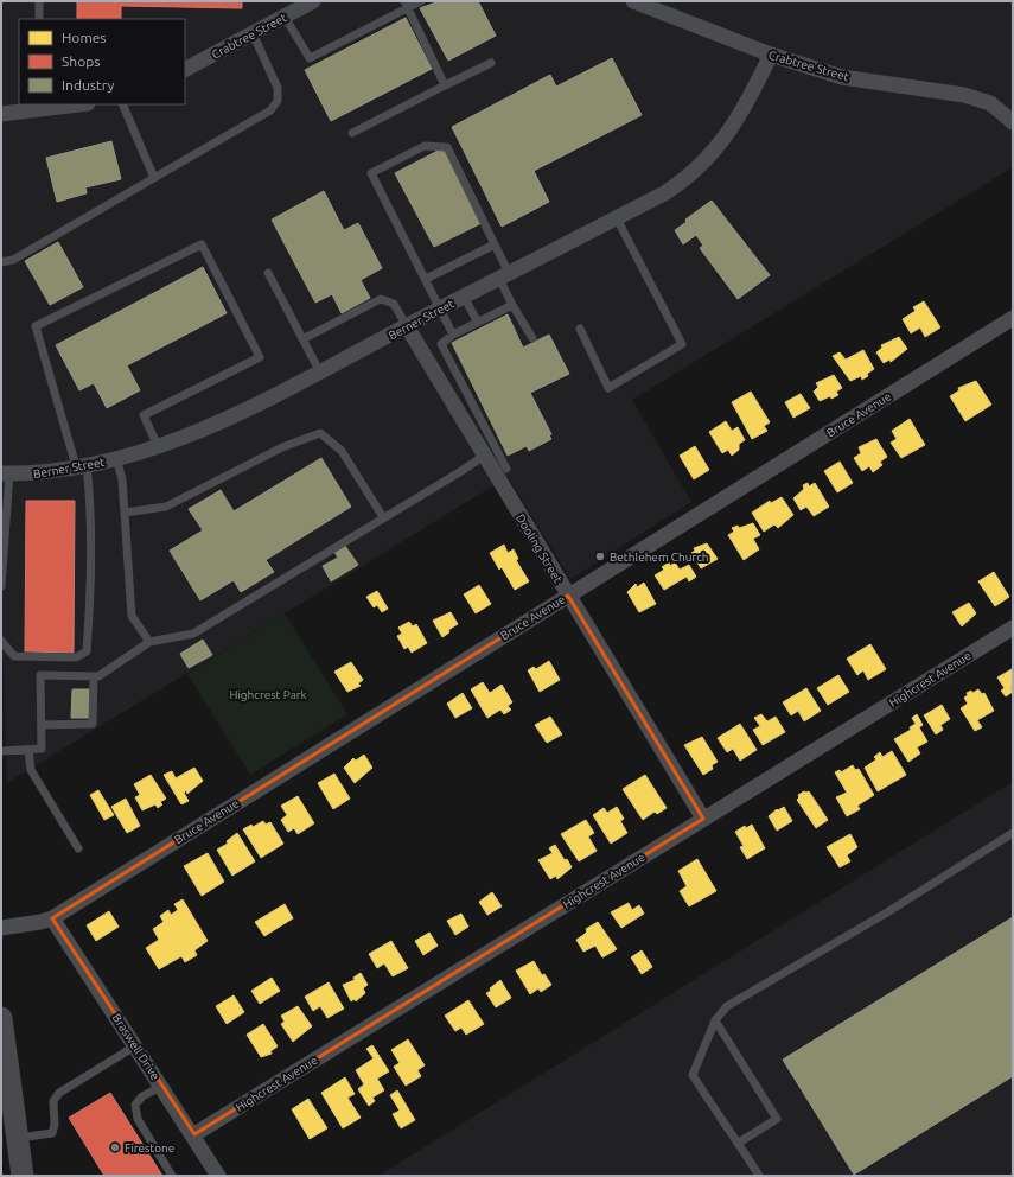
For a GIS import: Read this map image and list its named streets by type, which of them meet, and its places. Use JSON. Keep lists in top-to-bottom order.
{
  "streets": {
    "street": [
      "Crabtree Street",
      "Berner Street",
      "Bruce Avenue",
      "Dooling Street",
      "Highcrest Avenue",
      "Braswell Drive"
    ]
  },
  "crossings": [
    ["Crabtree Street", "Berner Street"],
    ["Berner Street", "Dooling Street"],
    ["Bruce Avenue", "Dooling Street"],
    ["Bruce Avenue", "Braswell Drive"],
    ["Dooling Street", "Highcrest Avenue"],
    ["Highcrest Avenue", "Braswell Drive"]
  ],
  "parks": ["Highcrest Park"],
  "places": ["Bethlehem Church", "Firestone"],
  "legend": ["Homes", "Shops", "Industry"]
}
